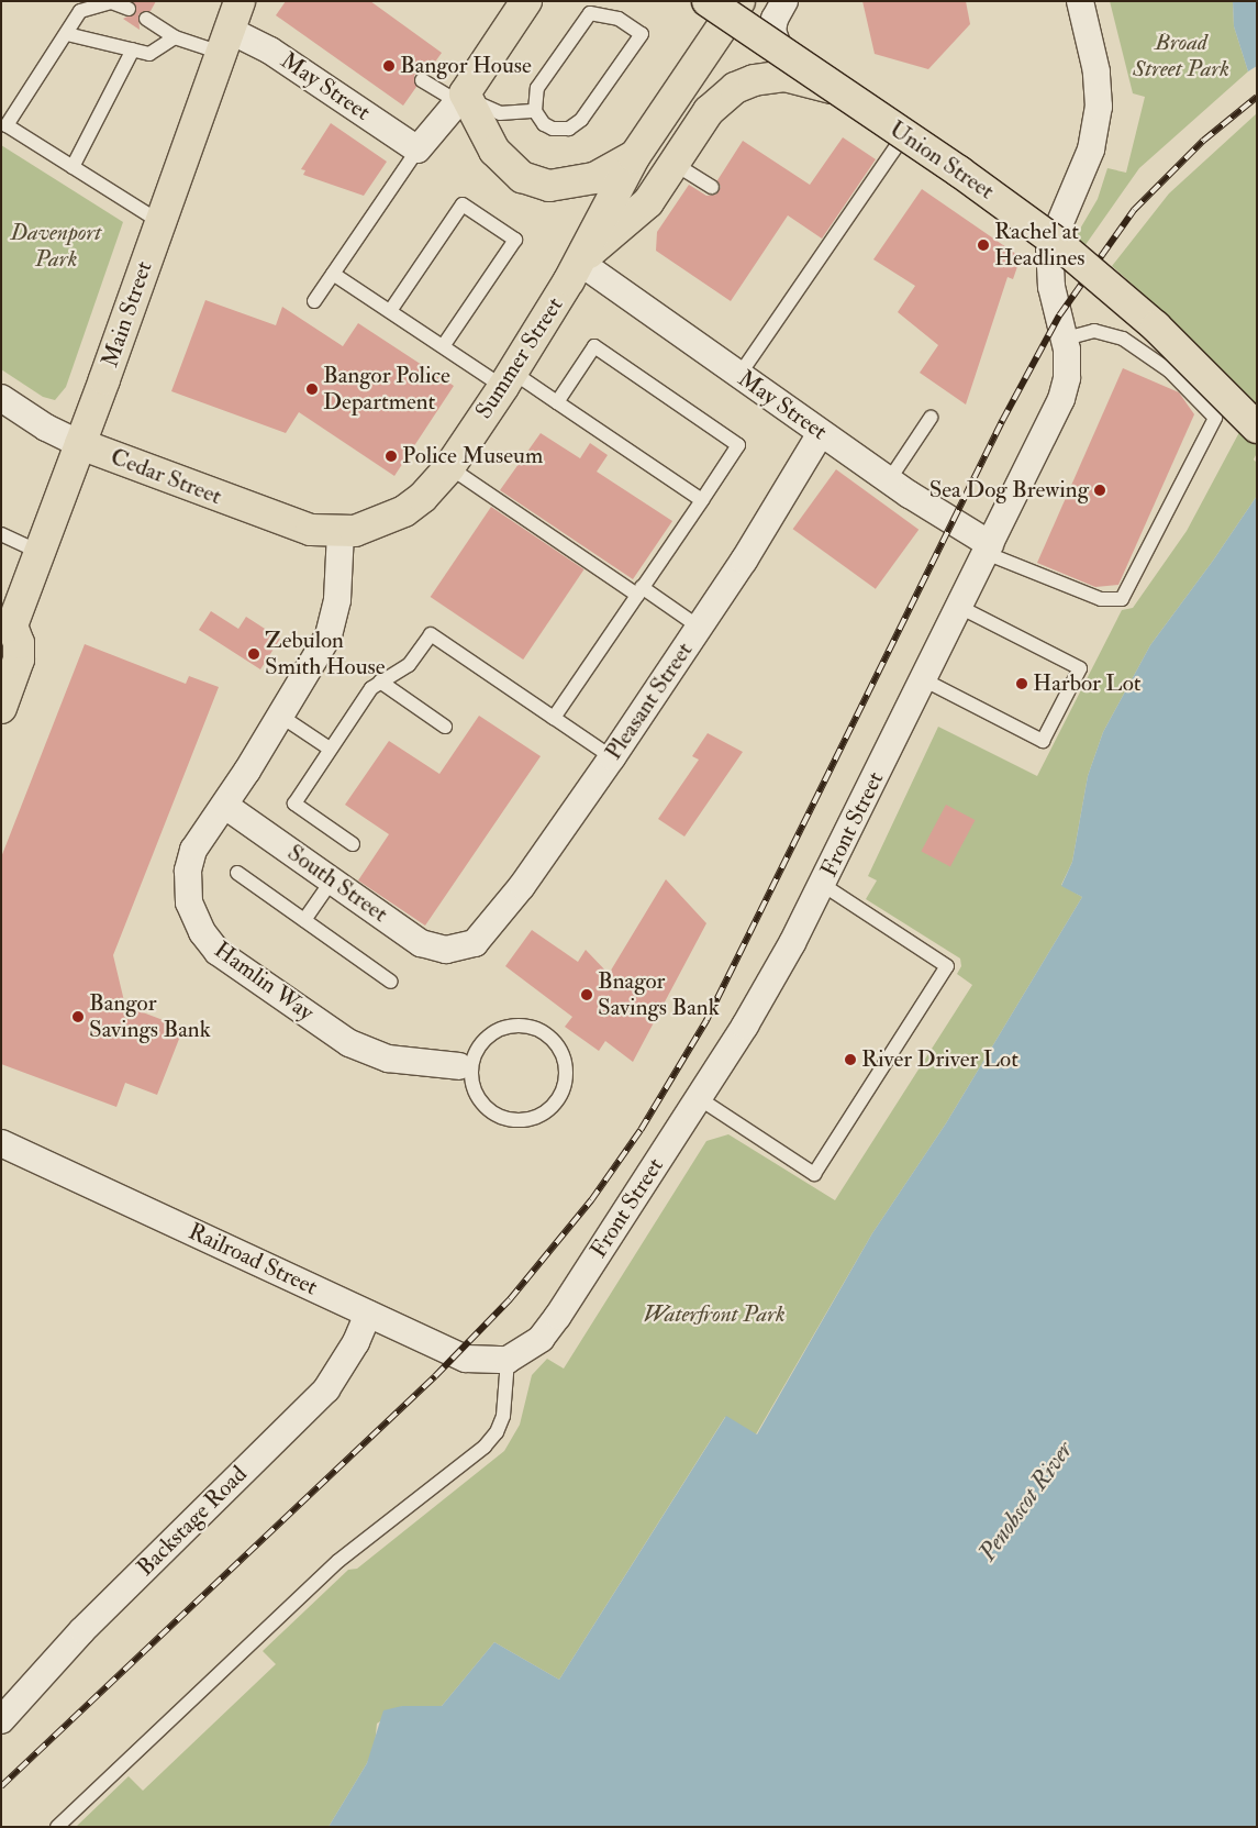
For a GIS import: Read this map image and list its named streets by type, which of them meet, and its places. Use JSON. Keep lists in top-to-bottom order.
{
  "streets": {
    "main road": [
      "Union Street",
      "Main Street",
      "Summer Street",
      "Cedar Street"
    ],
    "street": [
      "May Street",
      "Pleasant Street",
      "Front Street",
      "South Street",
      "Hamlin Way",
      "Railroad Street",
      "Backstage Road"
    ]
  },
  "crossings": [
    ["May Street", "Main Street"],
    ["May Street", "Summer Street"],
    ["May Street", "Pleasant Street"],
    ["May Street", "Front Street"],
    ["Union Street", "Summer Street"],
    ["Main Street", "Cedar Street"],
    ["Summer Street", "Cedar Street"],
    ["Pleasant Street", "South Street"],
    ["Front Street", "Railroad Street"],
    ["South Street", "Hamlin Way"],
    ["Railroad Street", "Backstage Road"]
  ],
  "water": ["Penobscot River"],
  "parks": ["Broad Street Park", "Davenport Park", "Waterfront Park"],
  "places": [
    "Bangor House",
    "Rachel at Headlines",
    "Bangor Police Department",
    "Police Museum",
    "Sea Dog Brewing",
    "Zebulon Smith House",
    "Harbor Lot",
    "Bnagor Savings Bank",
    "Bangor Savings Bank",
    "River Driver Lot"
  ]
}
